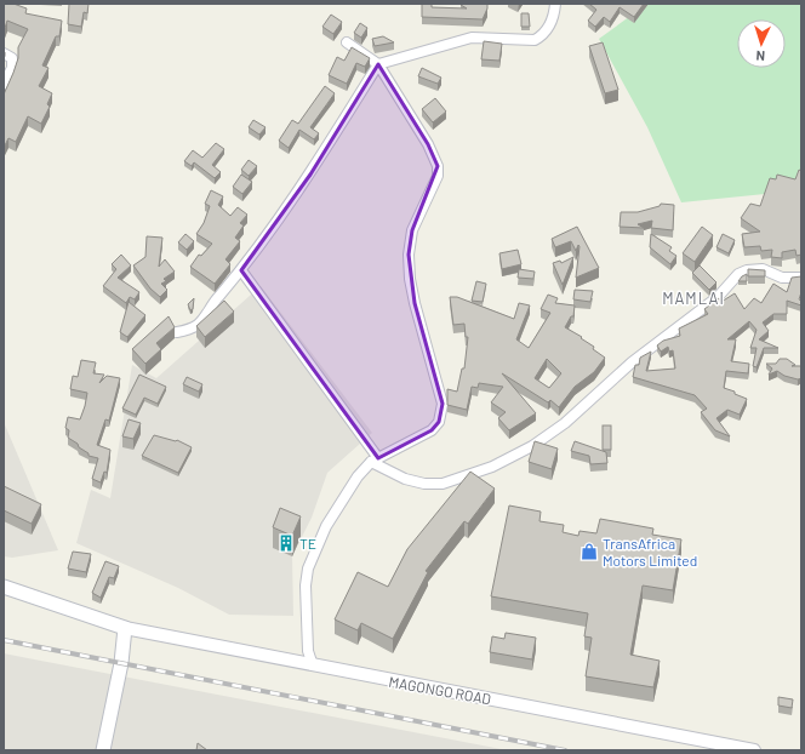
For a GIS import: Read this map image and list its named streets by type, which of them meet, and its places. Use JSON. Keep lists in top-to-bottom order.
{
  "streets": {
    "main road": ["MAGONGO ROAD"]
  },
  "districts": ["MAMLAI"],
  "places": {
    "building": ["TE"],
    "shop": ["TransAfrica Motors Limited"]
  },
  "north": "bottom"
}
